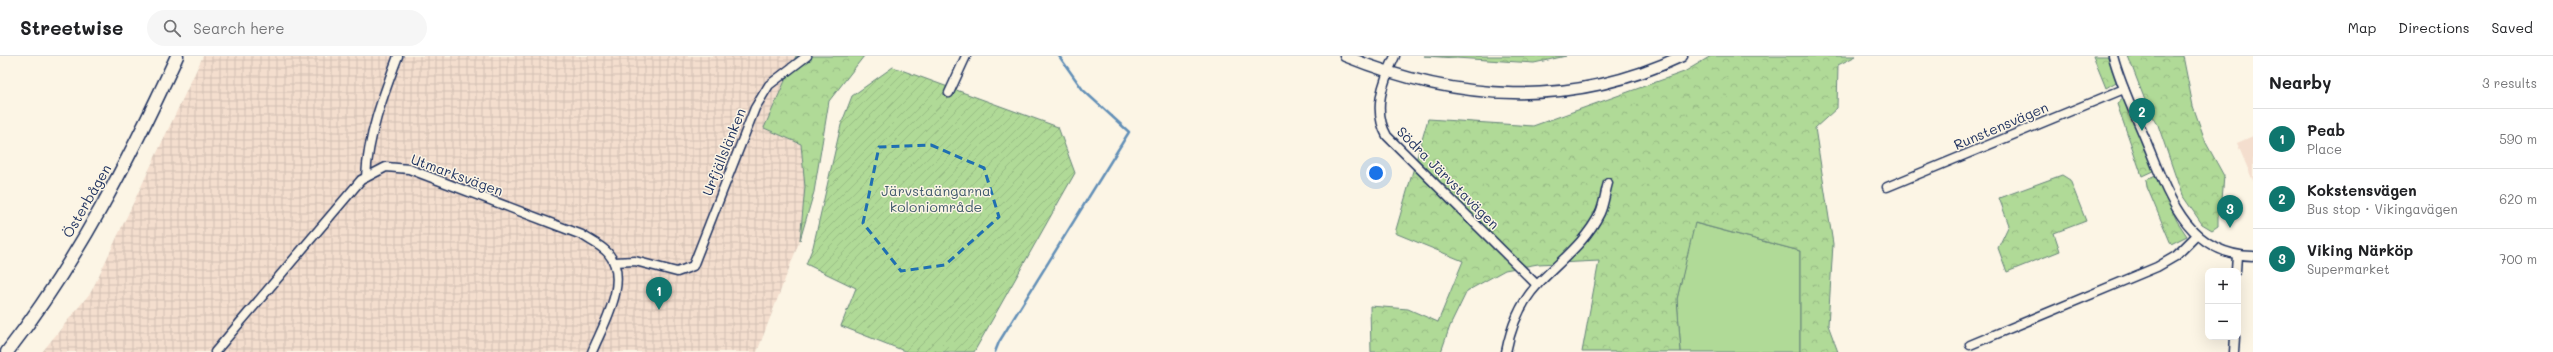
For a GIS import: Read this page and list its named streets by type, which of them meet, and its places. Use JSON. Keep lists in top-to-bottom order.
{
  "streets": {
    "main road": ["Österbågen"],
    "street": [
      "Runstensvägen",
      "Urfjällslänken",
      "Utmarksvägen",
      "Södra Järvstavägen"
    ]
  },
  "crossings": [
    ["Urfjällslänken", "Utmarksvägen"]
  ],
  "parks": ["Järvstaängarna koloniområde"],
  "page": {
    "header": "Streetwise",
    "search": "Search here",
    "nav": ["Map", "Directions", "Saved"],
    "heading": ["Nearby", "3 results"],
    "pins": ["2", "3", "1"],
    "list": [
      {
        "mark": "1",
        "name": "Peab",
        "note": "Place",
        "value": "590 m"
      },
      {
        "mark": "2",
        "name": "Kokstensvägen",
        "note": "Bus stop · Vikingavägen",
        "value": "620 m"
      },
      {
        "mark": "3",
        "name": "Viking Närköp",
        "note": "Supermarket",
        "value": "700 m"
      }
    ],
    "map_buttons": ["+", "−"]
  }
}
